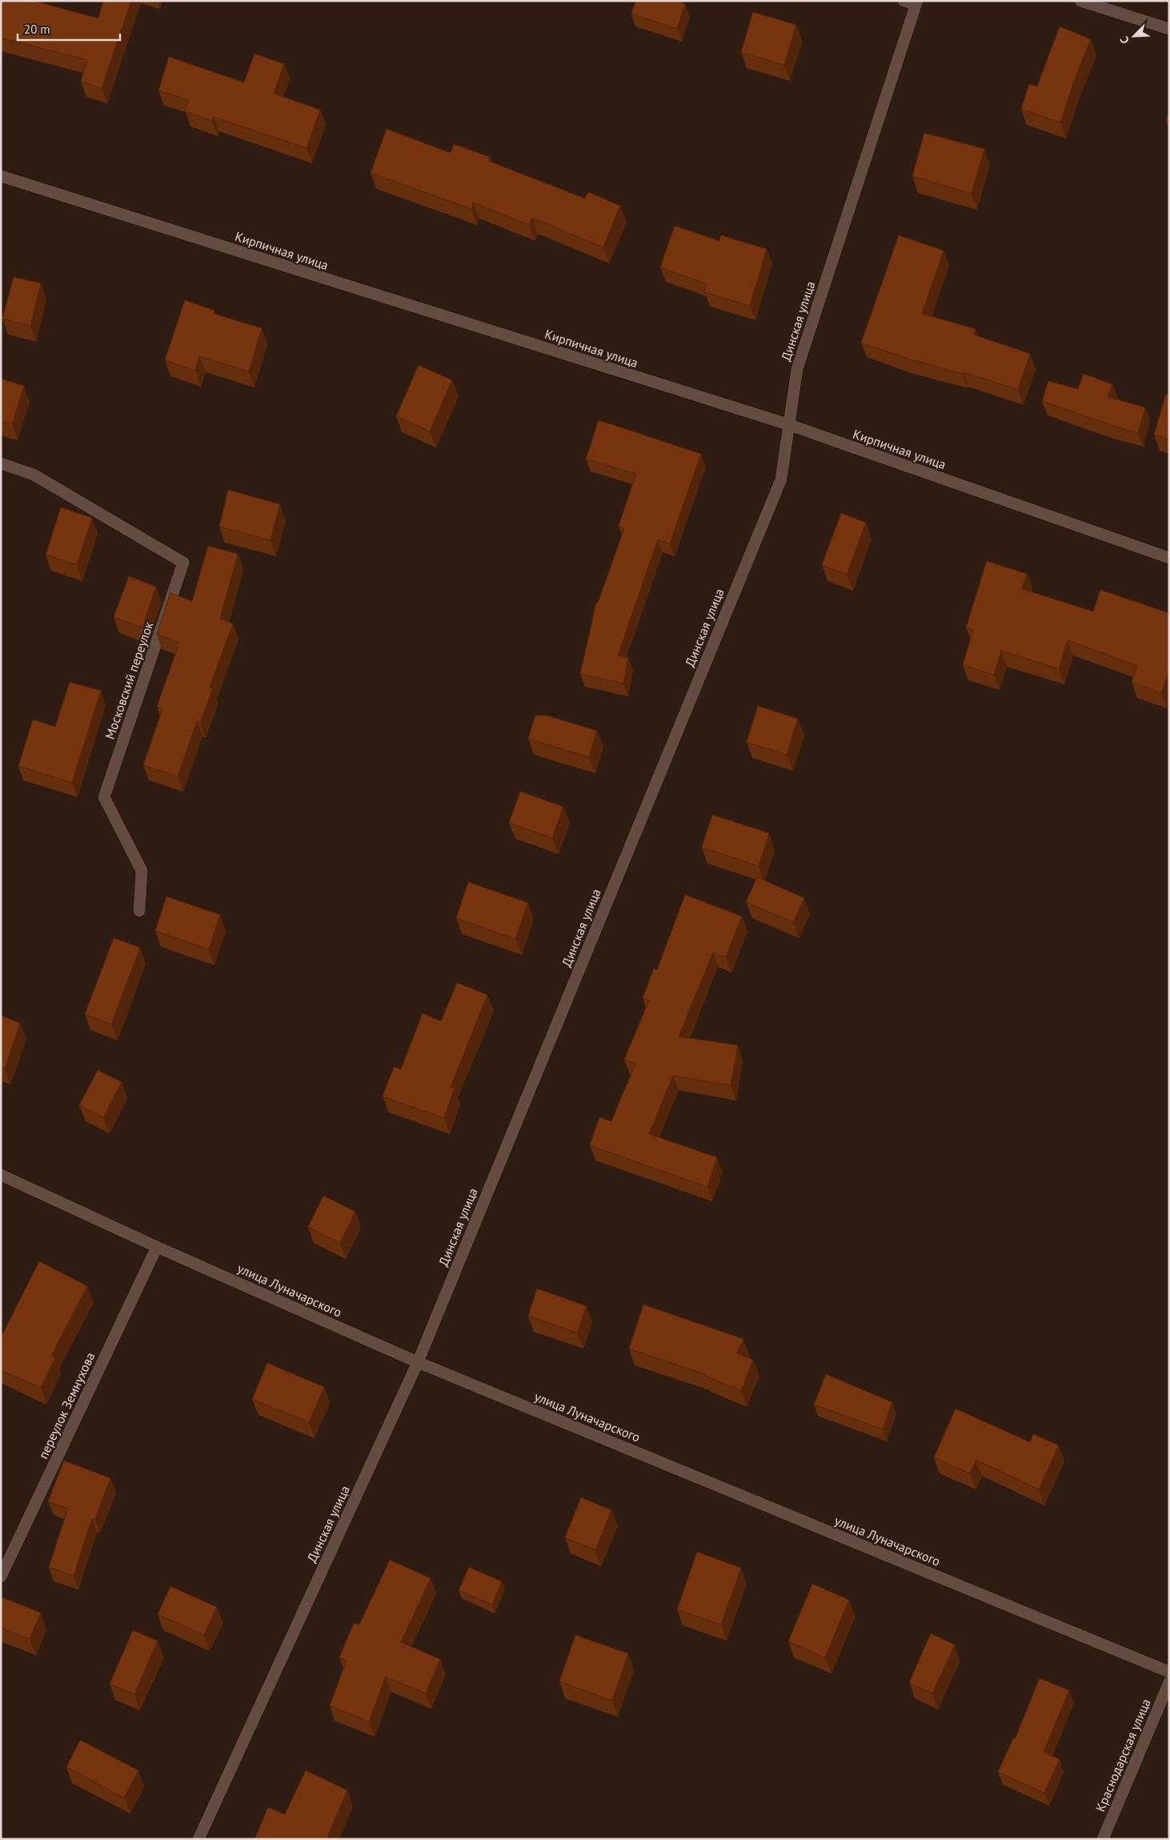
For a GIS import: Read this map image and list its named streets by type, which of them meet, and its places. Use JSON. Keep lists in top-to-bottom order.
{
  "streets": {
    "street": [
      "Кирпичная улица",
      "Динская улица",
      "Московский переулок",
      "улица Луначарского",
      "переулок Земнухова",
      "Краснодарская улица"
    ]
  },
  "crossings": [
    ["Кирпичная улица", "Динская улица"],
    ["Динская улица", "улица Луначарского"],
    ["улица Луначарского", "переулок Земнухова"]
  ],
  "scale_bar": "20 m",
  "north": "bottom left"
}
